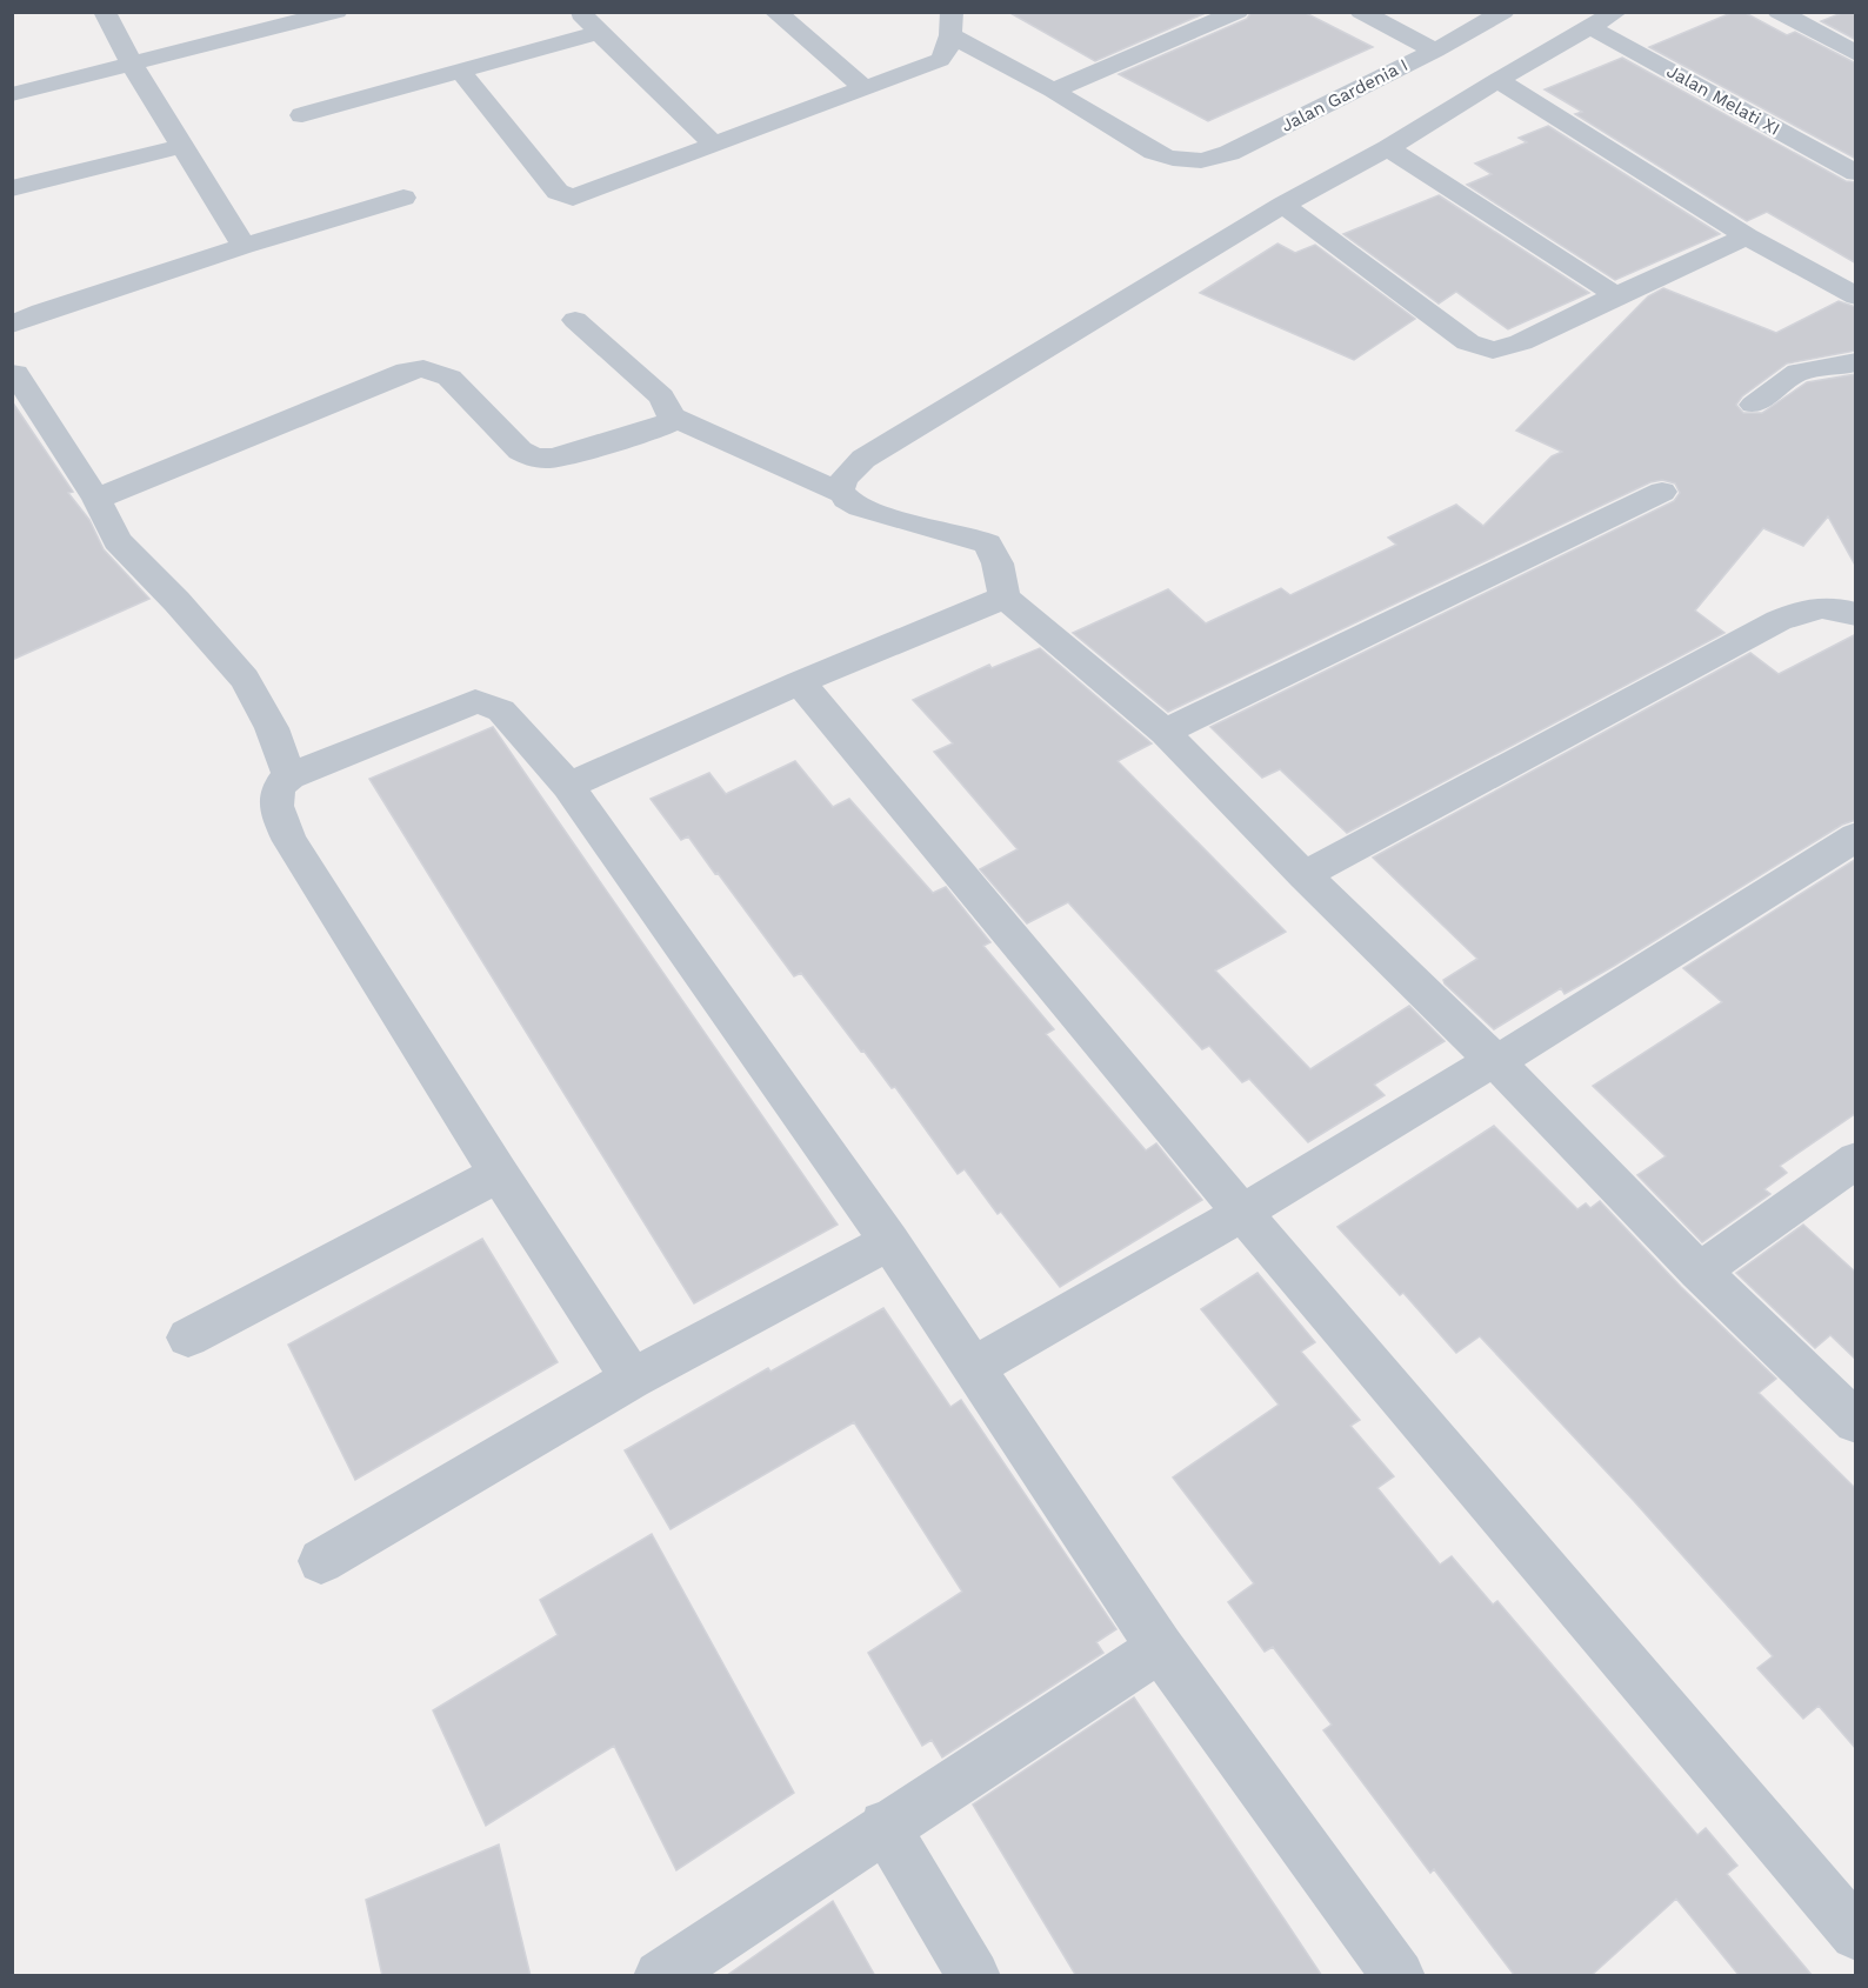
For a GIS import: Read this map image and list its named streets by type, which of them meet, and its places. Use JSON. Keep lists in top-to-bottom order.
{
  "streets": {
    "street": ["Jalan Gardenia I", "Jalan Melati XI"]
  }
}
